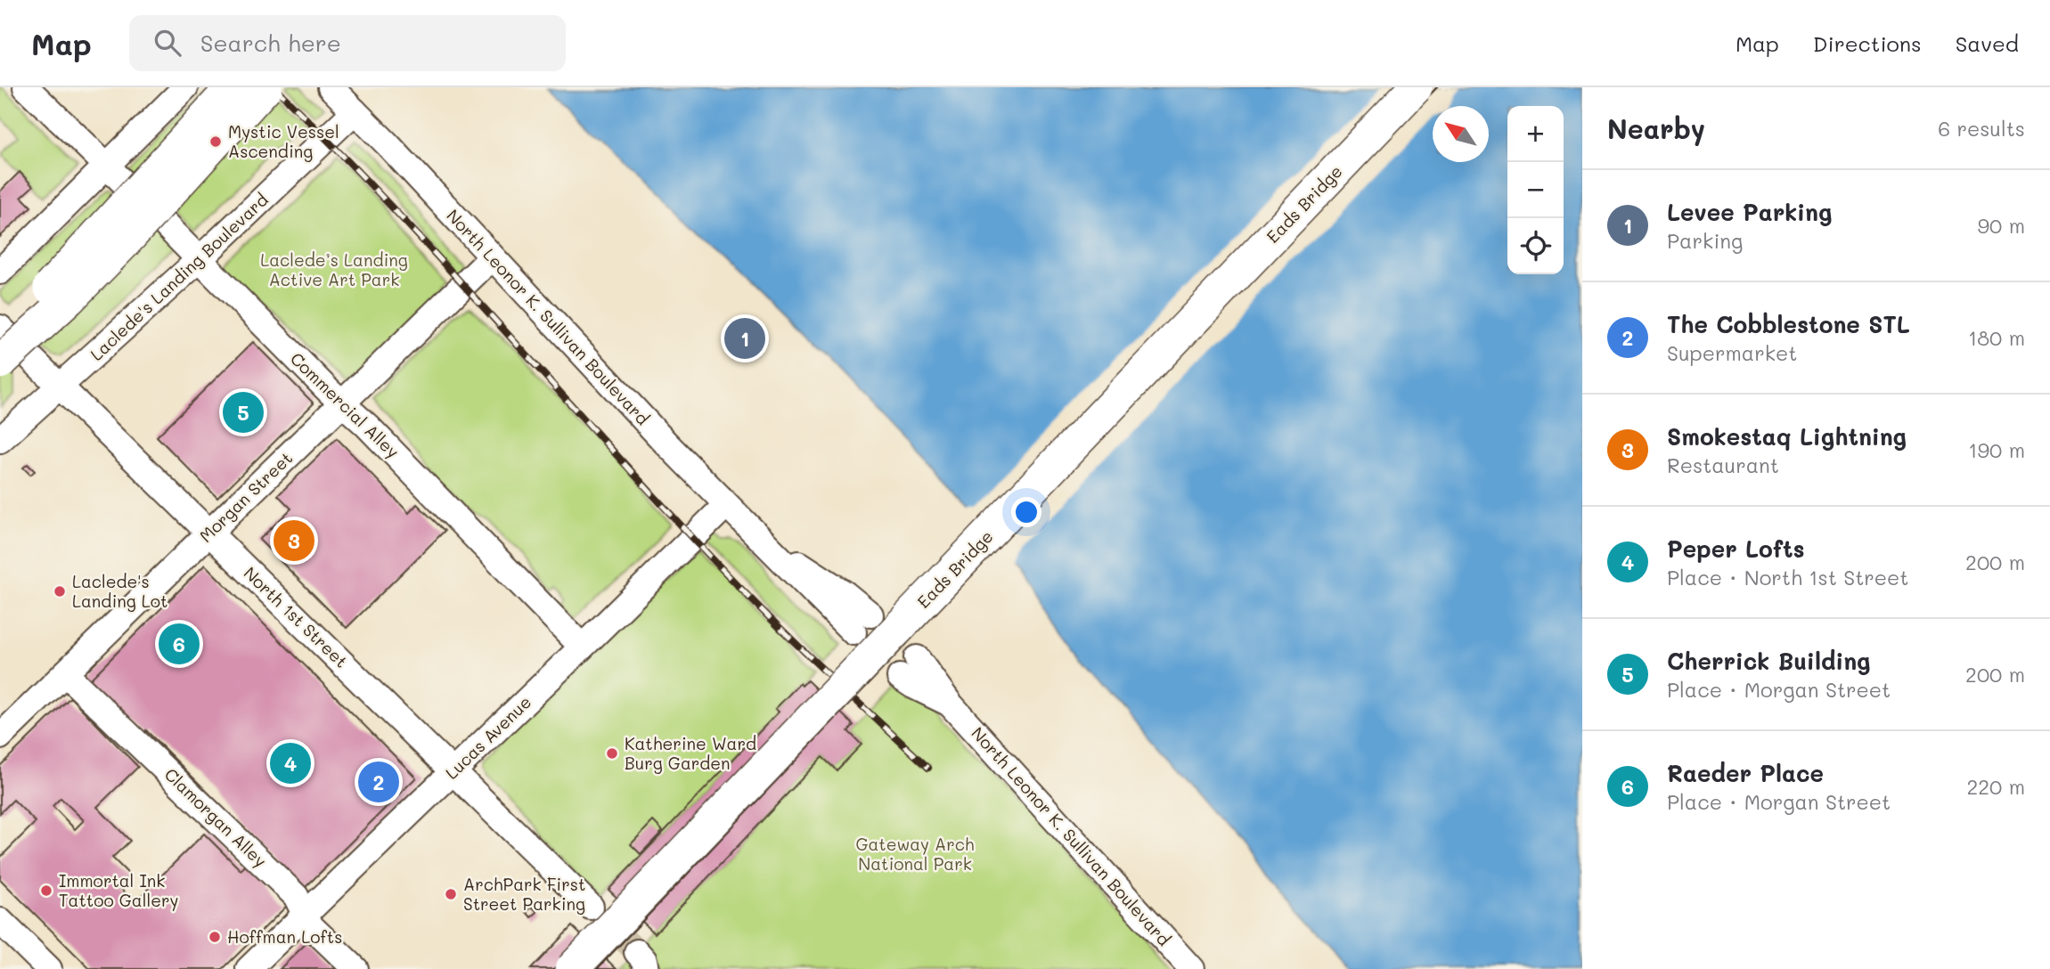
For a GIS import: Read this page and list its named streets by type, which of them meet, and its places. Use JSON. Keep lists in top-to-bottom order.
{
  "streets": {
    "main road": ["Eads Bridge"],
    "street": [
      "Laclede's Landing Boulevard",
      "North Leonor K. Sullivan Boulevard",
      "Commercial Alley",
      "Morgan Street",
      "North 1st Street",
      "Lucas Avenue",
      "Clamorgan Alley"
    ]
  },
  "crossings": [
    ["Laclede's Landing Boulevard", "North Leonor K. Sullivan Boulevard"],
    ["Laclede's Landing Boulevard", "Commercial Alley"],
    ["Laclede's Landing Boulevard", "North 1st Street"],
    ["North Leonor K. Sullivan Boulevard", "Morgan Street"],
    ["North Leonor K. Sullivan Boulevard", "Lucas Avenue"],
    ["Commercial Alley", "Morgan Street"],
    ["Commercial Alley", "Lucas Avenue"],
    ["Morgan Street", "North 1st Street"],
    ["Morgan Street", "Clamorgan Alley"],
    ["North 1st Street", "Lucas Avenue"],
    ["Lucas Avenue", "Clamorgan Alley"]
  ],
  "parks": ["Laclede’s Landing Active Art Park", "Gateway Arch National Park"],
  "places": [
    "Mystic Vessel Ascending",
    "Laclede's Landing Lot",
    "Katherine Ward Burg Garden",
    "Immortal Ink Tattoo Gallery",
    "ArchPark First Street Parking",
    "Hoffman Lofts"
  ],
  "north": "top left",
  "page": {
    "header": "Map",
    "search": "Search here",
    "nav": ["Map", "Directions", "Saved"],
    "heading": ["Nearby", "6 results"],
    "map_buttons": ["+", "−"],
    "list": [
      {
        "mark": "1",
        "name": "Levee Parking",
        "note": "Parking",
        "value": "90 m"
      },
      {
        "mark": "2",
        "name": "The Cobblestone STL",
        "note": "Supermarket",
        "value": "180 m"
      },
      {
        "mark": "3",
        "name": "Smokestaq Lightning",
        "note": "Restaurant",
        "value": "190 m"
      },
      {
        "mark": "4",
        "name": "Peper Lofts",
        "note": "Place · North 1st Street",
        "value": "200 m"
      },
      {
        "mark": "5",
        "name": "Cherrick Building",
        "note": "Place · Morgan Street",
        "value": "200 m"
      },
      {
        "mark": "6",
        "name": "Raeder Place",
        "note": "Place · Morgan Street",
        "value": "220 m"
      }
    ],
    "pins": [
      "1",
      "5",
      "3",
      "6",
      "4",
      "2"
    ]
  }
}
